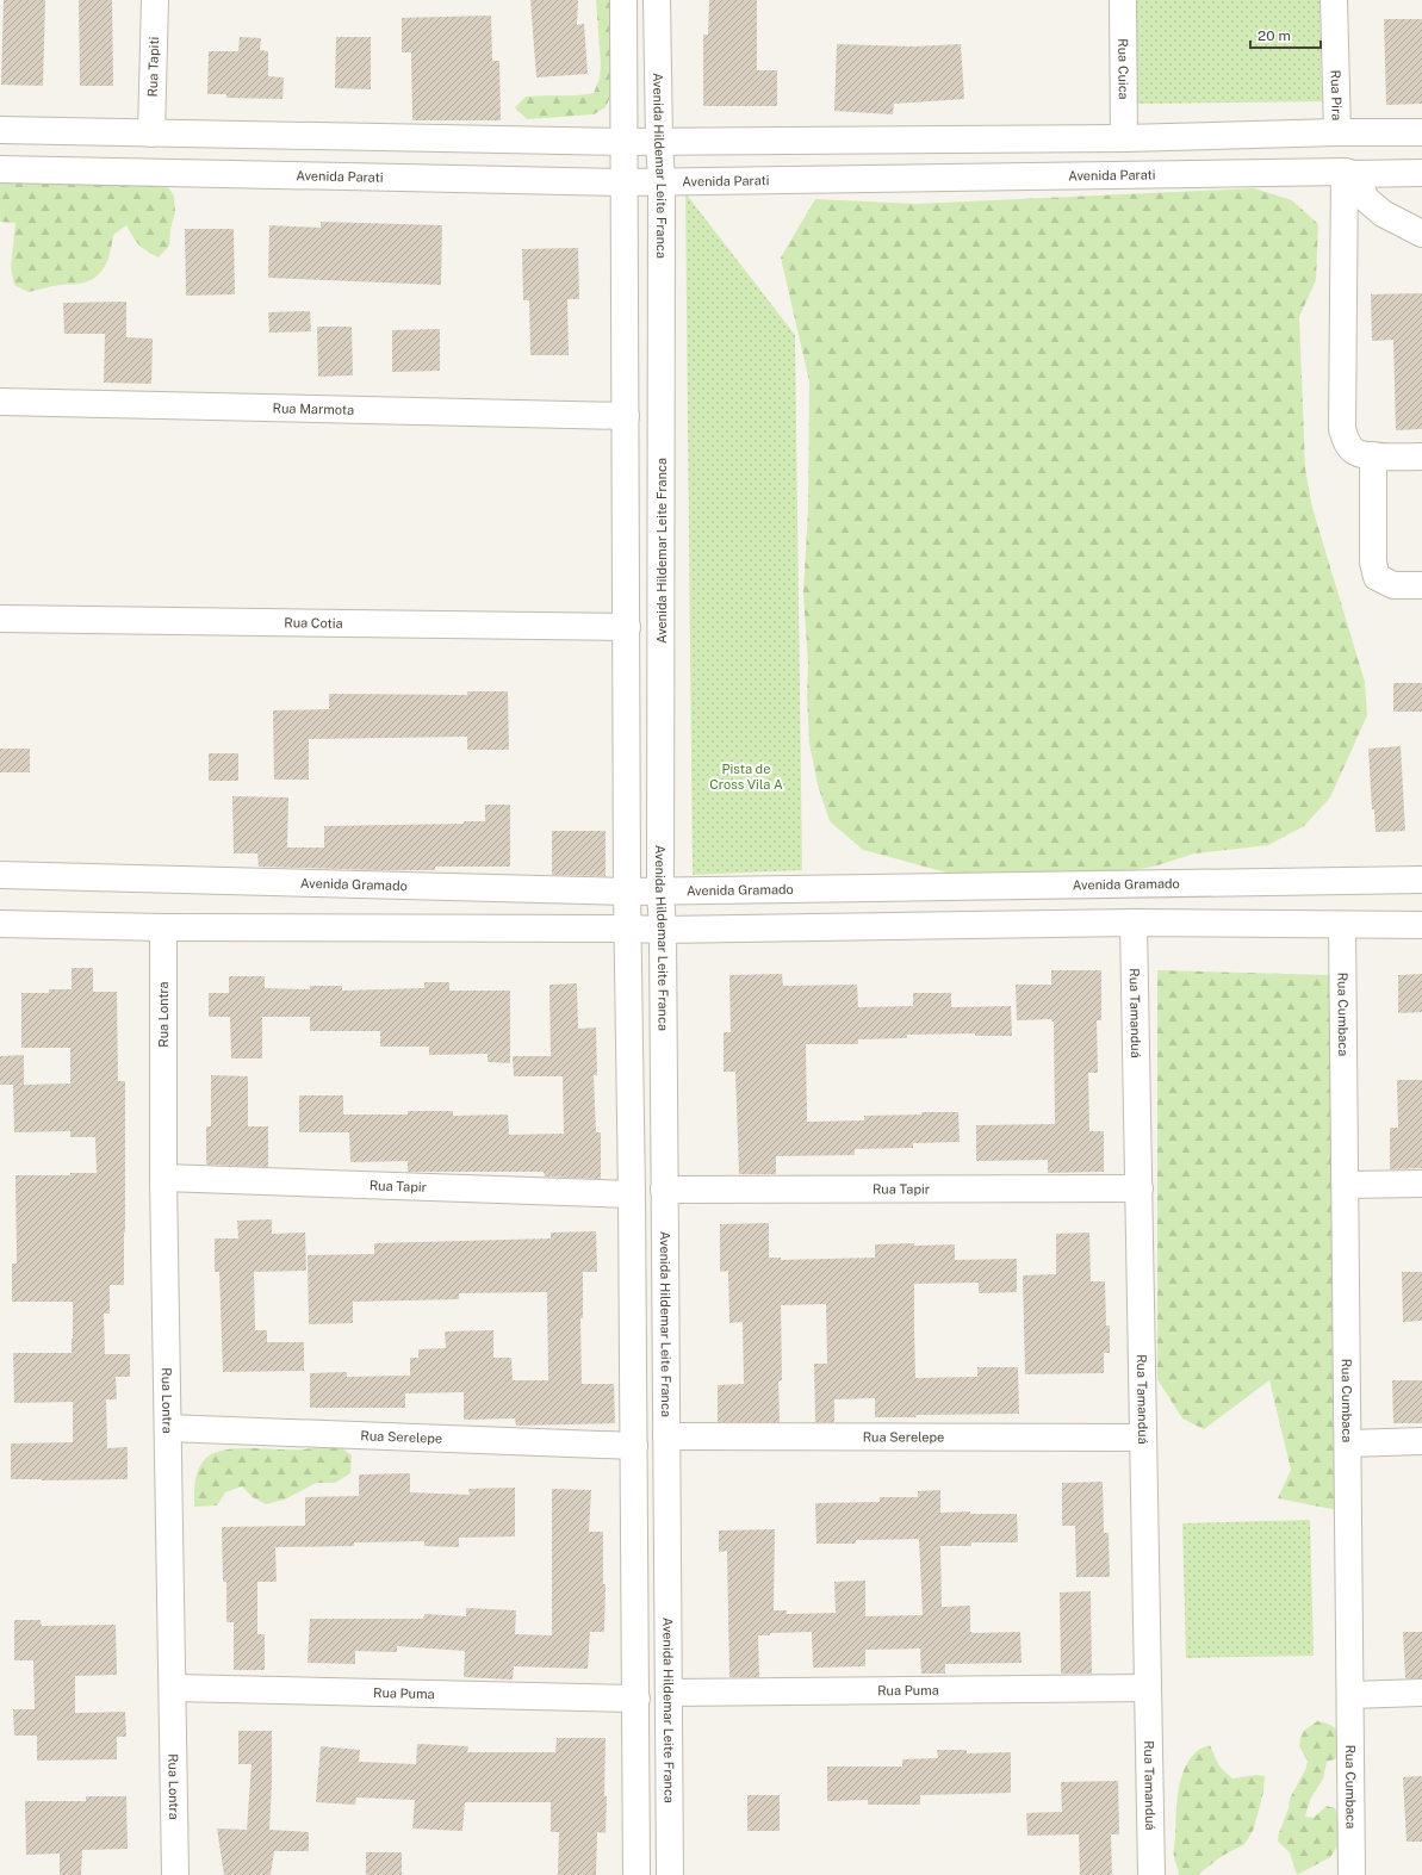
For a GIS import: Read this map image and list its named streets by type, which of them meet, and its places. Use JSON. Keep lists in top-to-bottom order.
{
  "streets": {
    "street": [
      "Rua Tapiti",
      "Rua Cuica",
      "Rua Pira",
      "Avenida Hildemar Leite Franca",
      "Avenida Parati",
      "Rua Marmota",
      "Rua Cotia",
      "Avenida Gramado",
      "Rua Tamanduá",
      "Rua Lontra",
      "Rua Cumbaca",
      "Rua Tapir",
      "Rua Serelepe",
      "Rua Puma"
    ]
  },
  "crossings": [
    ["Avenida Hildemar Leite Franca", "Avenida Parati"],
    ["Avenida Hildemar Leite Franca", "Avenida Gramado"],
    ["Avenida Hildemar Leite Franca", "Rua Tapir"],
    ["Avenida Hildemar Leite Franca", "Rua Serelepe"],
    ["Avenida Hildemar Leite Franca", "Rua Puma"],
    ["Rua Tamanduá", "Rua Tapir"],
    ["Rua Tamanduá", "Rua Serelepe"],
    ["Rua Tamanduá", "Rua Puma"],
    ["Rua Lontra", "Rua Tapir"],
    ["Rua Lontra", "Rua Serelepe"],
    ["Rua Lontra", "Rua Puma"]
  ],
  "parks": ["Pista de Cross Vila A"],
  "scale_bar": "20 m"
}
